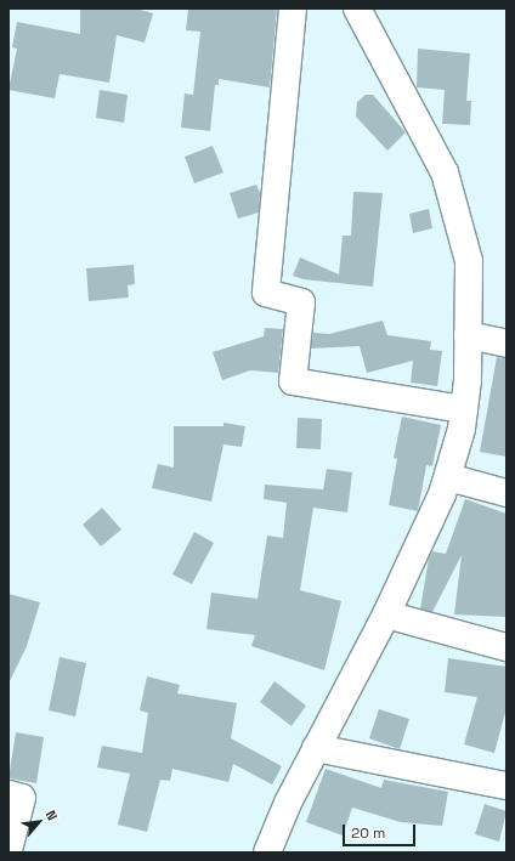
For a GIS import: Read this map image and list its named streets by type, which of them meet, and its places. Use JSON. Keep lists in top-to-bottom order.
{
  "scale_bar": "20 m",
  "north": "top right"
}
